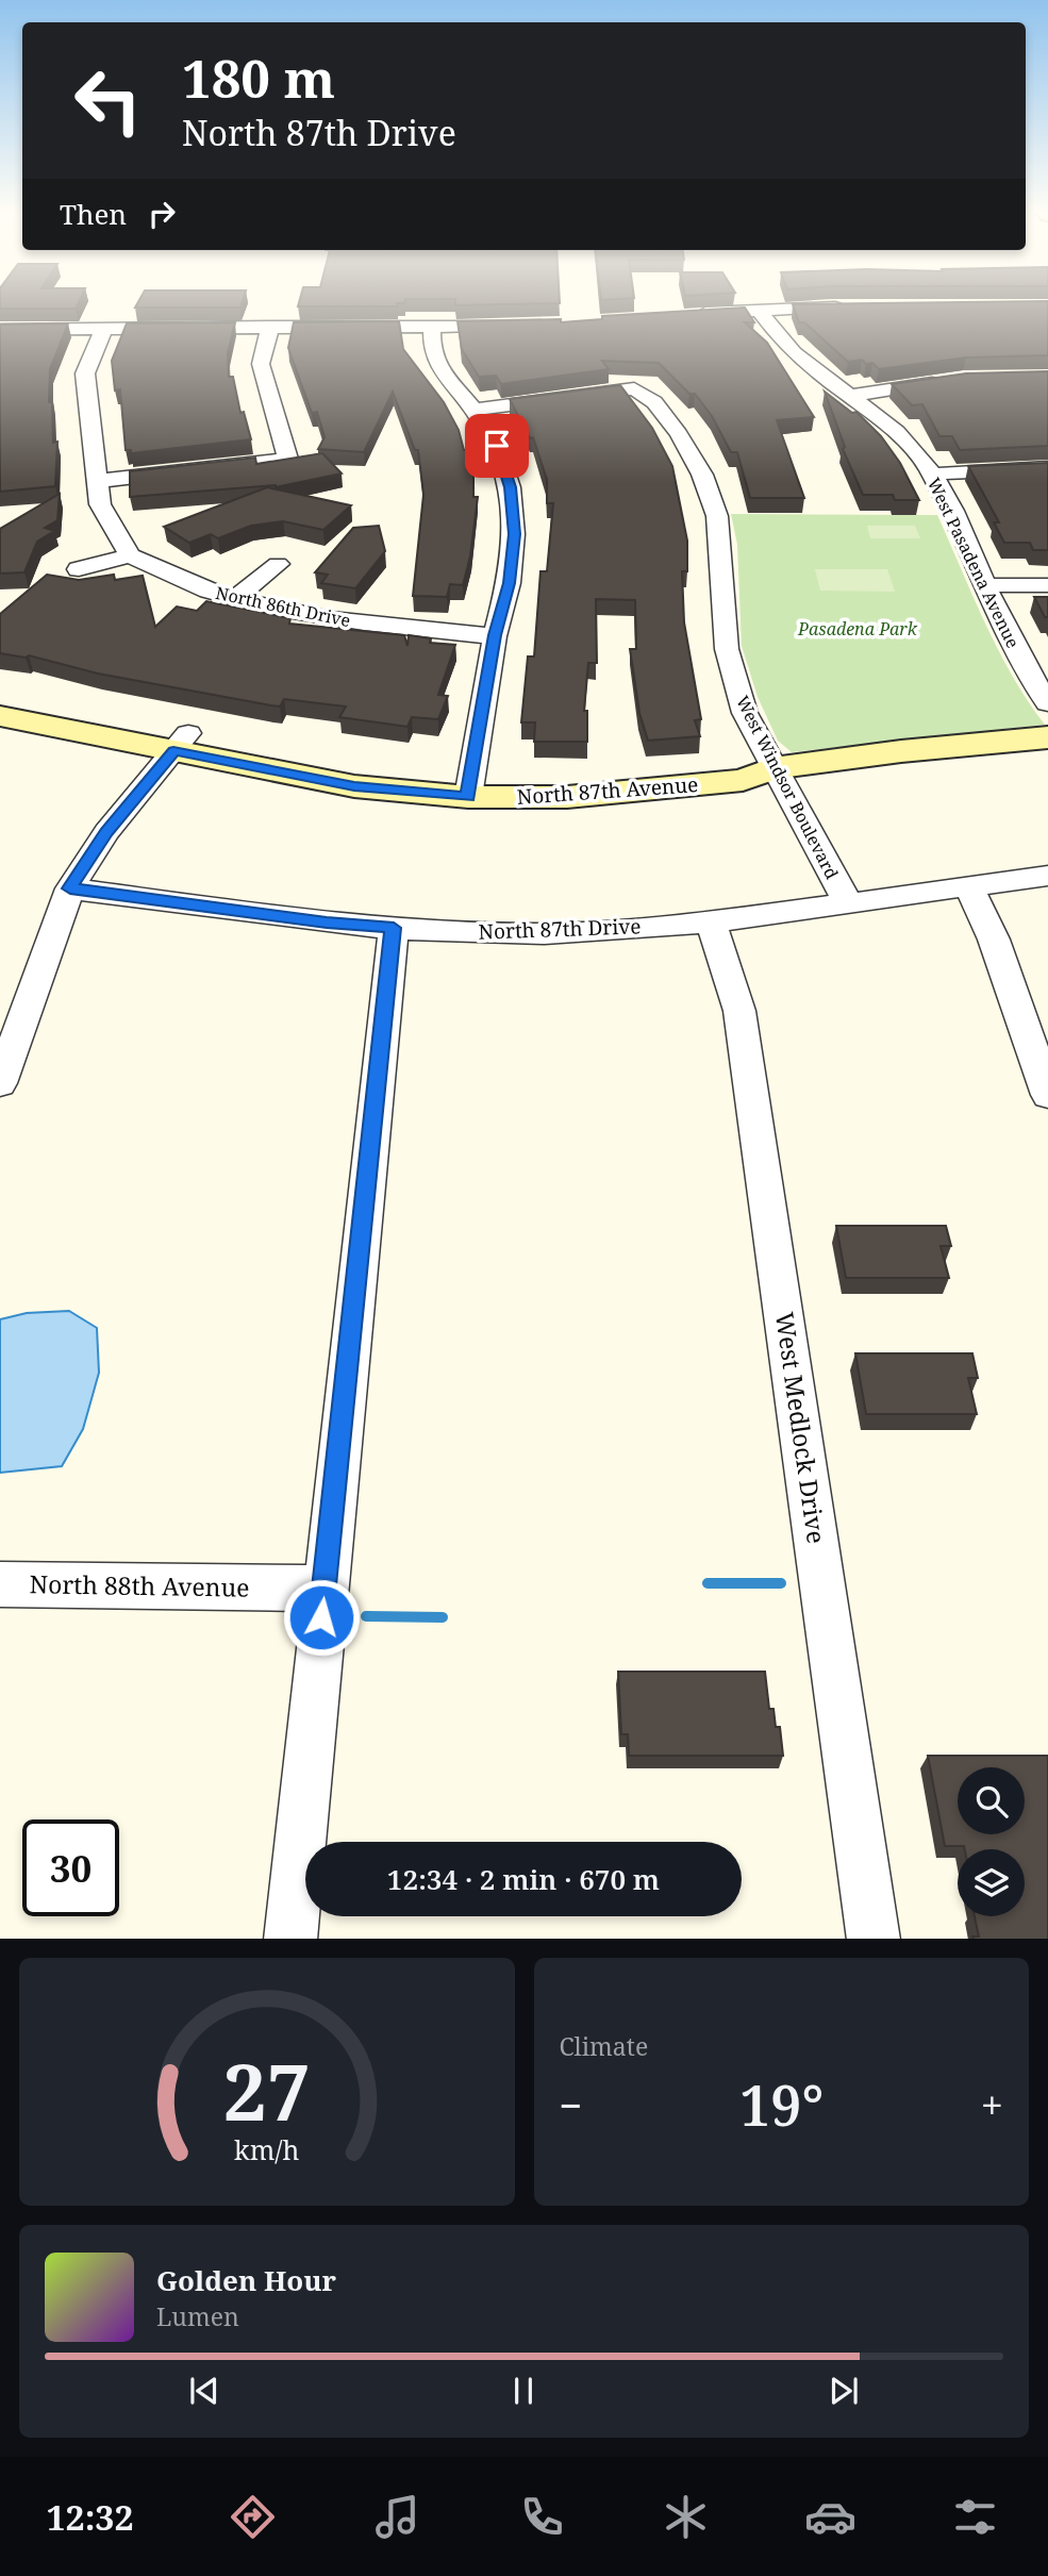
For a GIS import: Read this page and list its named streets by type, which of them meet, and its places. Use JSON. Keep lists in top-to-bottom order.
{
  "streets": {
    "street": [
      "West Pasadena Avenue",
      "North 86th Drive",
      "West Windsor Boulevard",
      "North 87th Avenue",
      "North 87th Drive",
      "West Medlock Drive",
      "North 88th Avenue"
    ]
  },
  "crossings": [
    ["West Windsor Boulevard", "North 87th Avenue"],
    ["West Windsor Boulevard", "North 87th Drive"],
    ["North 87th Drive", "West Medlock Drive"]
  ],
  "parks": ["Pasadena Park"],
  "page": {
    "turn": ["180 m", "North 87th Drive"],
    "then": "Then",
    "limit": "30",
    "trip": "12:34 · 2 min · 670 m",
    "tile": "Climate",
    "heat": ["−", "19°", "+"],
    "song": ["Golden Hour", "Lumen"],
    "tabs": "12:32",
    "gauge": ["27", "km/h"]
  }
}
